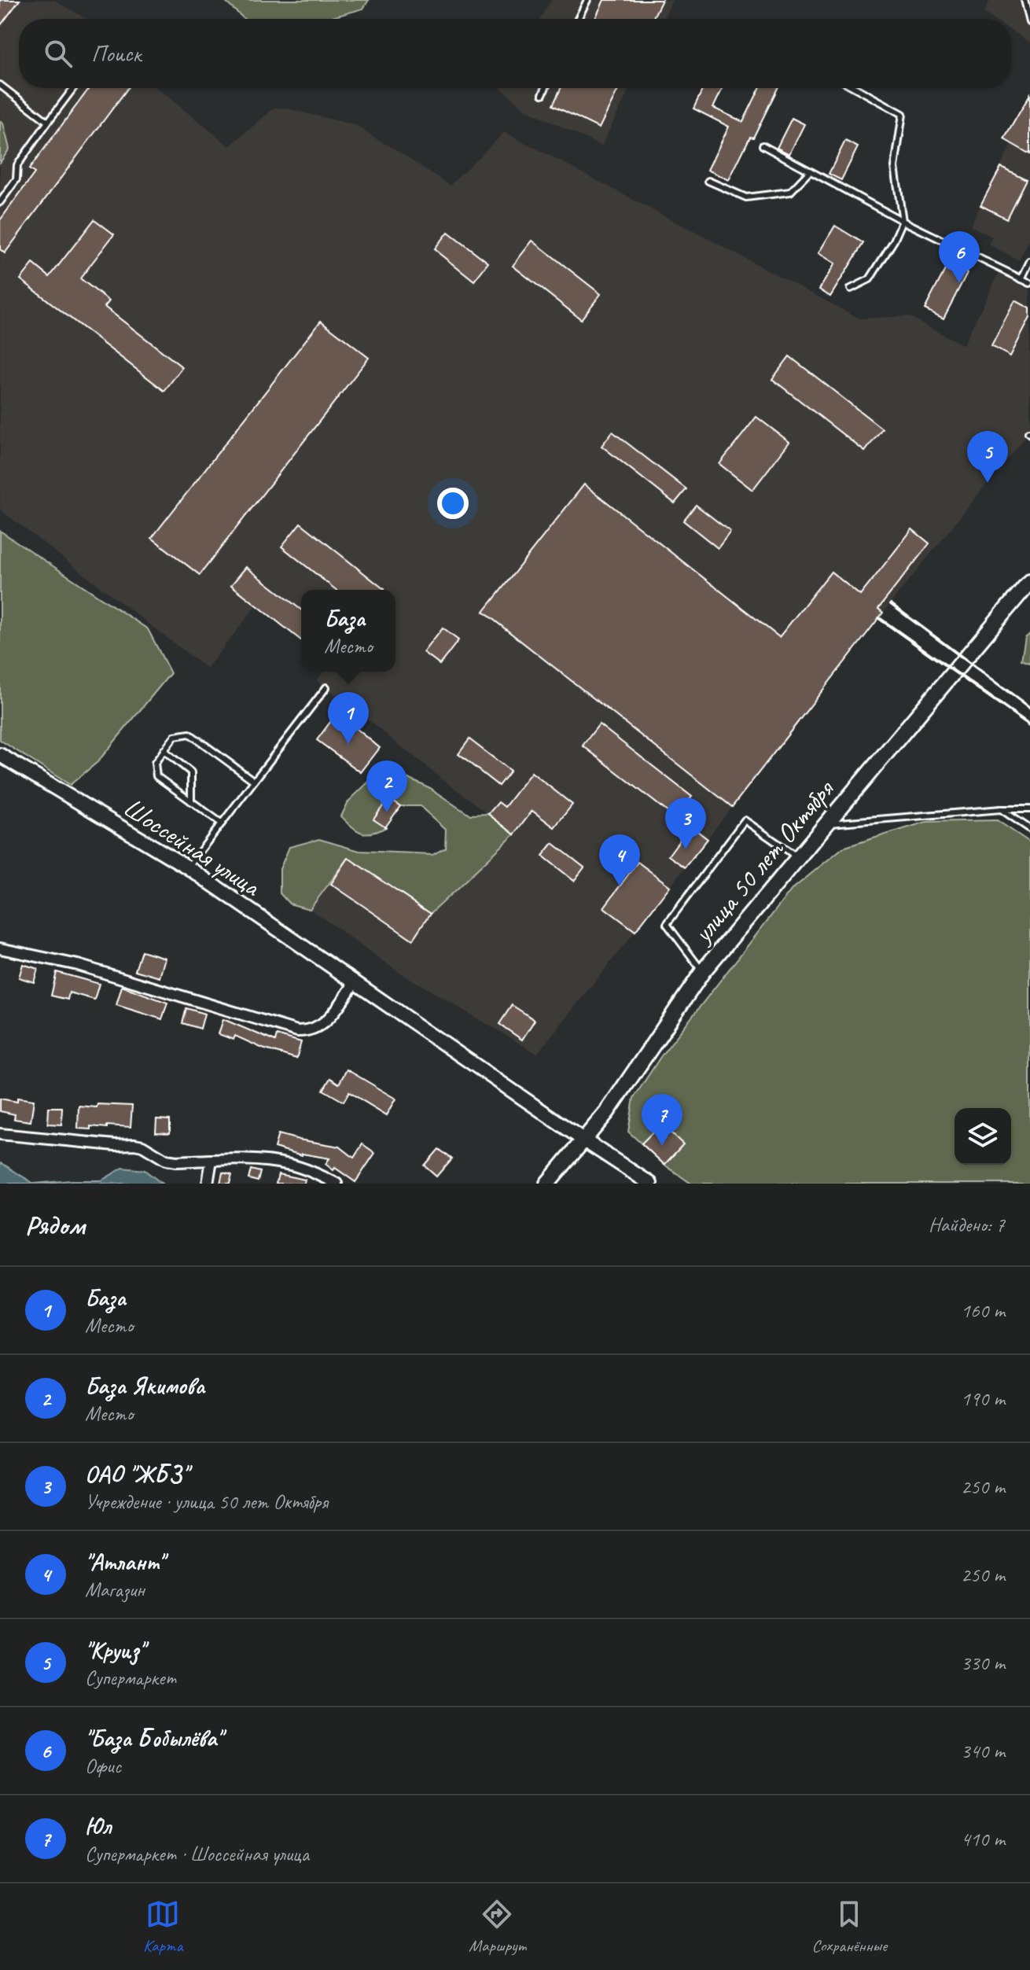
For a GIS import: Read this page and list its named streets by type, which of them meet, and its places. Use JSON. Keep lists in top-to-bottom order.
{
  "streets": {
    "main road": ["улица 50 лет Октября"],
    "street": ["Шоссейная улица"]
  },
  "crossings": [
    ["Шоссейная улица", "улица 50 лет Октября"]
  ],
  "page": {
    "search": "Поиск",
    "pins": [
      "6",
      "5",
      "1",
      "2",
      "3",
      "4",
      "7"
    ],
    "popup": ["База", "Место"],
    "heading": ["Рядом", "Найдено: 7"],
    "list": [
      {
        "mark": "1",
        "name": "База",
        "note": "Место",
        "value": "160 m"
      },
      {
        "mark": "2",
        "name": "База Якимова",
        "note": "Место",
        "value": "190 m"
      },
      {
        "mark": "3",
        "name": "ОАО \"ЖБЗ\"",
        "note": "Учреждение · улица 50 лет Октября",
        "value": "250 m"
      },
      {
        "mark": "4",
        "name": "\"Атлант\"",
        "note": "Магазин",
        "value": "250 m"
      },
      {
        "mark": "5",
        "name": "\"Круиз\"",
        "note": "Супермаркет",
        "value": "330 m"
      },
      {
        "mark": "6",
        "name": "\"База Бобылёва\"",
        "note": "Офис",
        "value": "340 m"
      },
      {
        "mark": "7",
        "name": "Юл",
        "note": "Супермаркет · Шоссейная улица",
        "value": "410 m"
      }
    ],
    "nav": ["Карта", "Маршрут", "Сохранённые"]
  }
}
